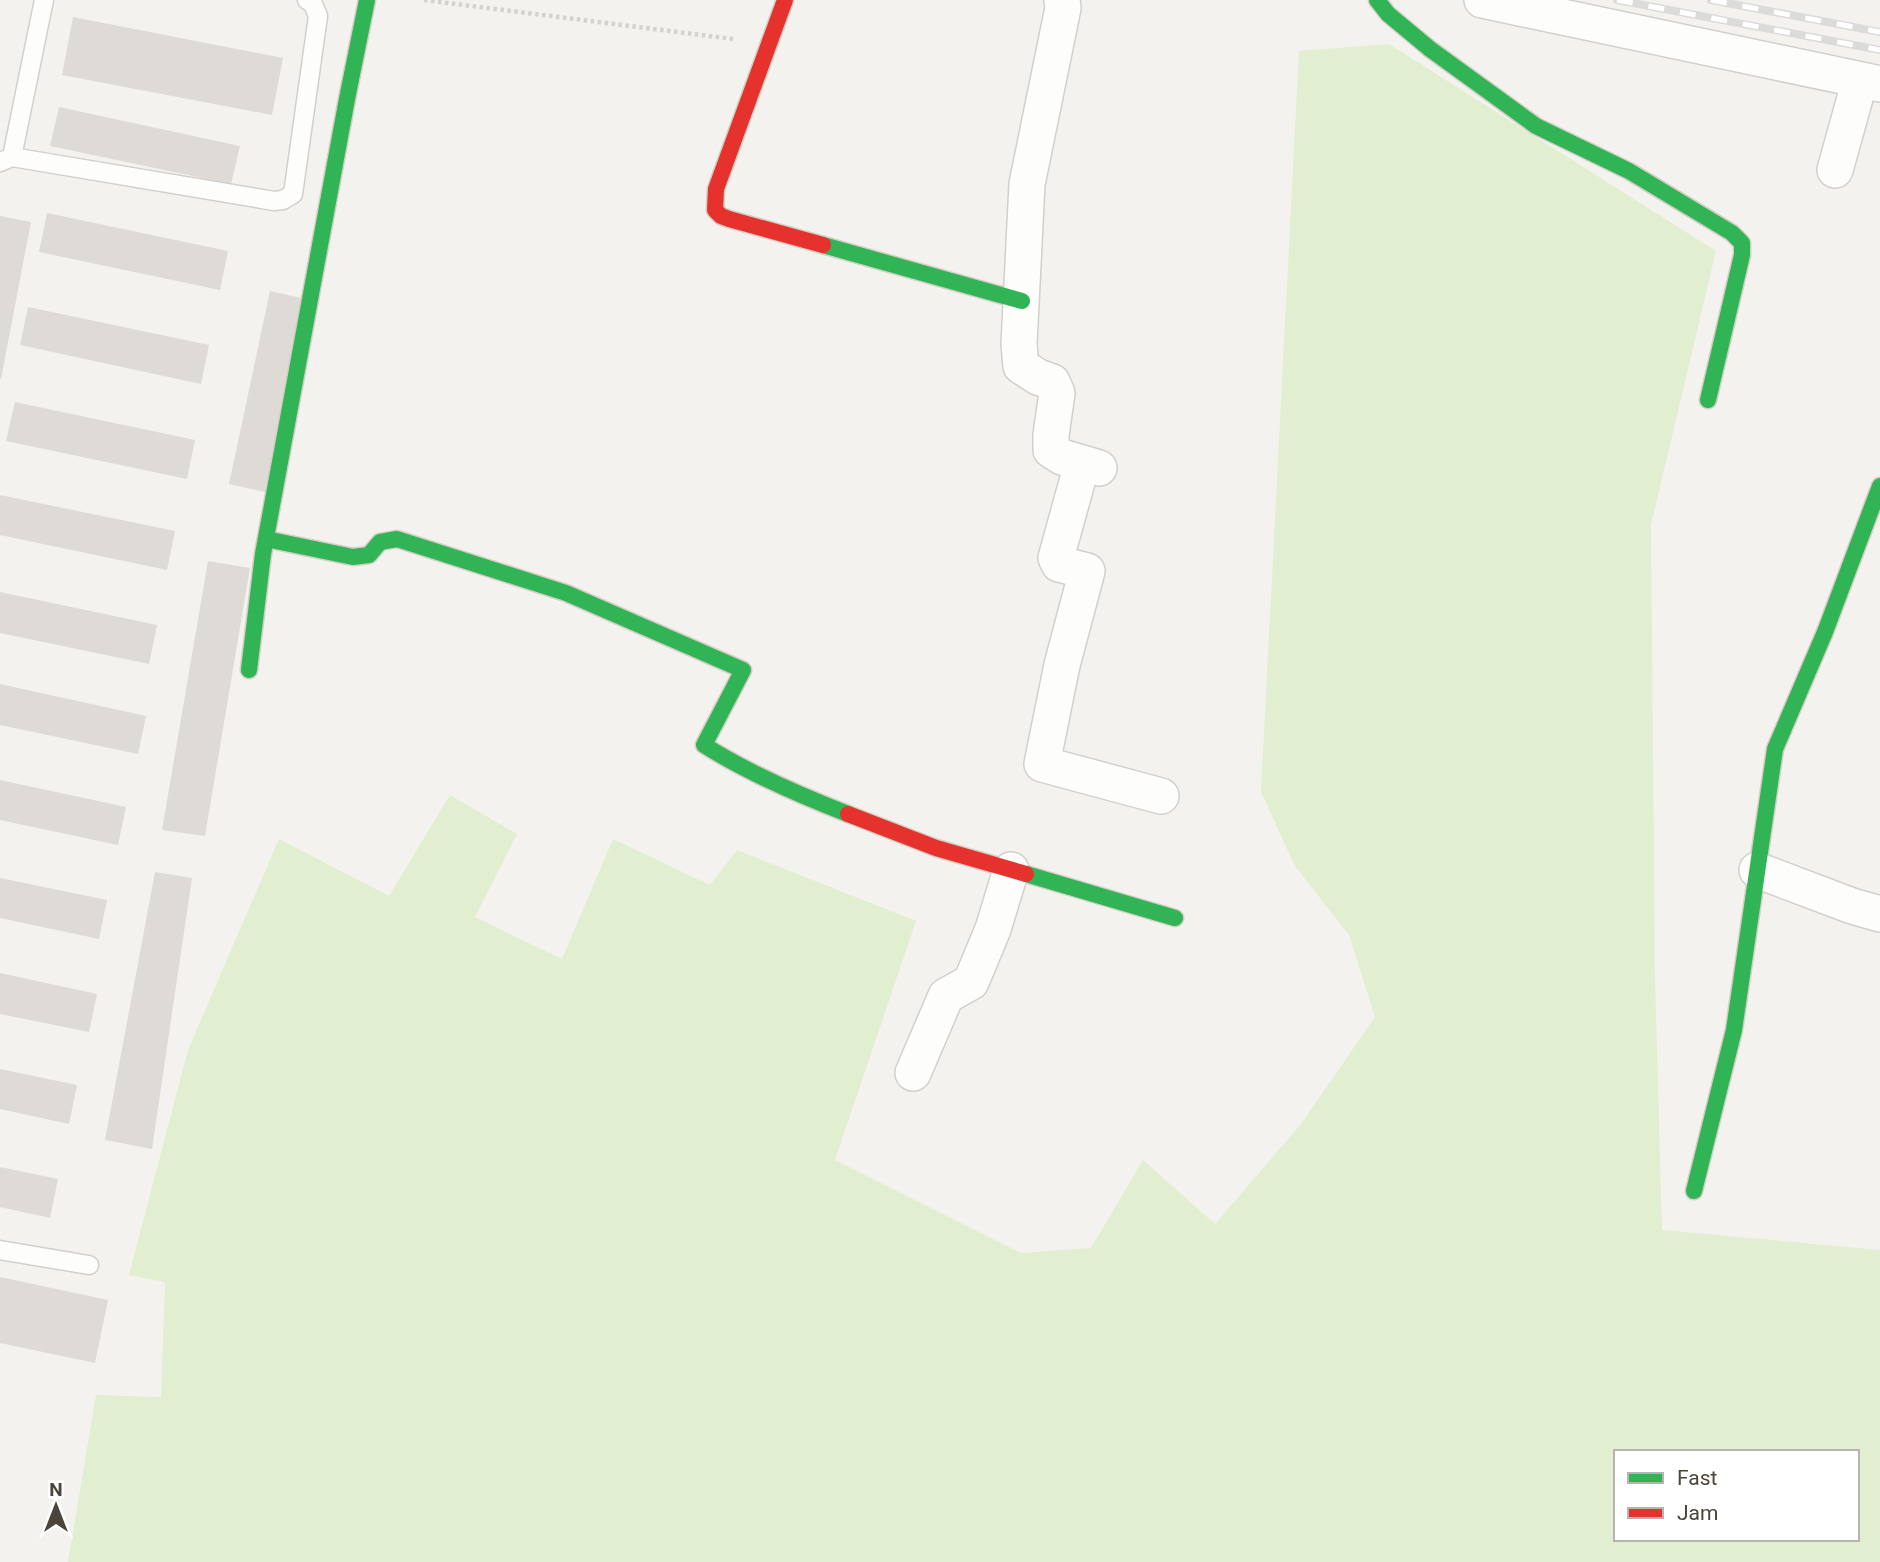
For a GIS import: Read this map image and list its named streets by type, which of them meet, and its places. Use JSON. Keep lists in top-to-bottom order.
{
  "legend": ["Fast", "Jam"],
  "north": "top"
}
